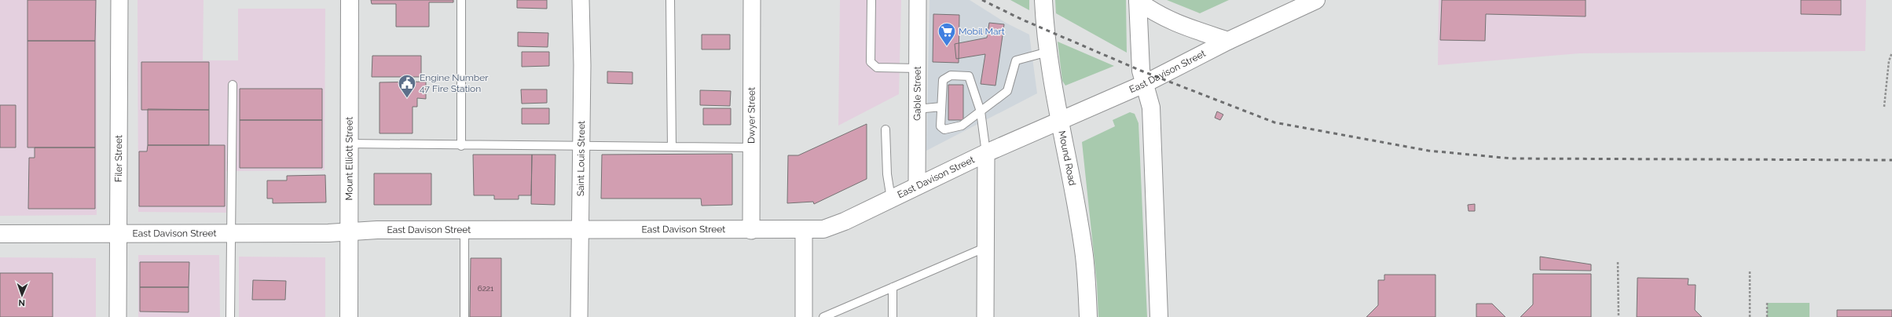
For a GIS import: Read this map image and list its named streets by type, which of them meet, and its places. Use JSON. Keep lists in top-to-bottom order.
{
  "streets": {
    "main road": ["East Davison Street", "Mount Elliott Street", "Mound Road"],
    "street": [
      "Gable Street",
      "Dwyer Street",
      "Filer Street",
      "Saint Louis Street"
    ]
  },
  "crossings": [
    ["East Davison Street", "Gable Street"],
    ["East Davison Street", "Dwyer Street"],
    ["East Davison Street", "Filer Street"],
    ["East Davison Street", "Mount Elliott Street"],
    ["East Davison Street", "Saint Louis Street"],
    ["East Davison Street", "Mound Road"]
  ],
  "places": {
    "supermarket": ["Mobil Mart"],
    "public building": ["Engine Number 47 Fire Station"]
  },
  "house_numbers": ["6221"],
  "north": "bottom"
}
